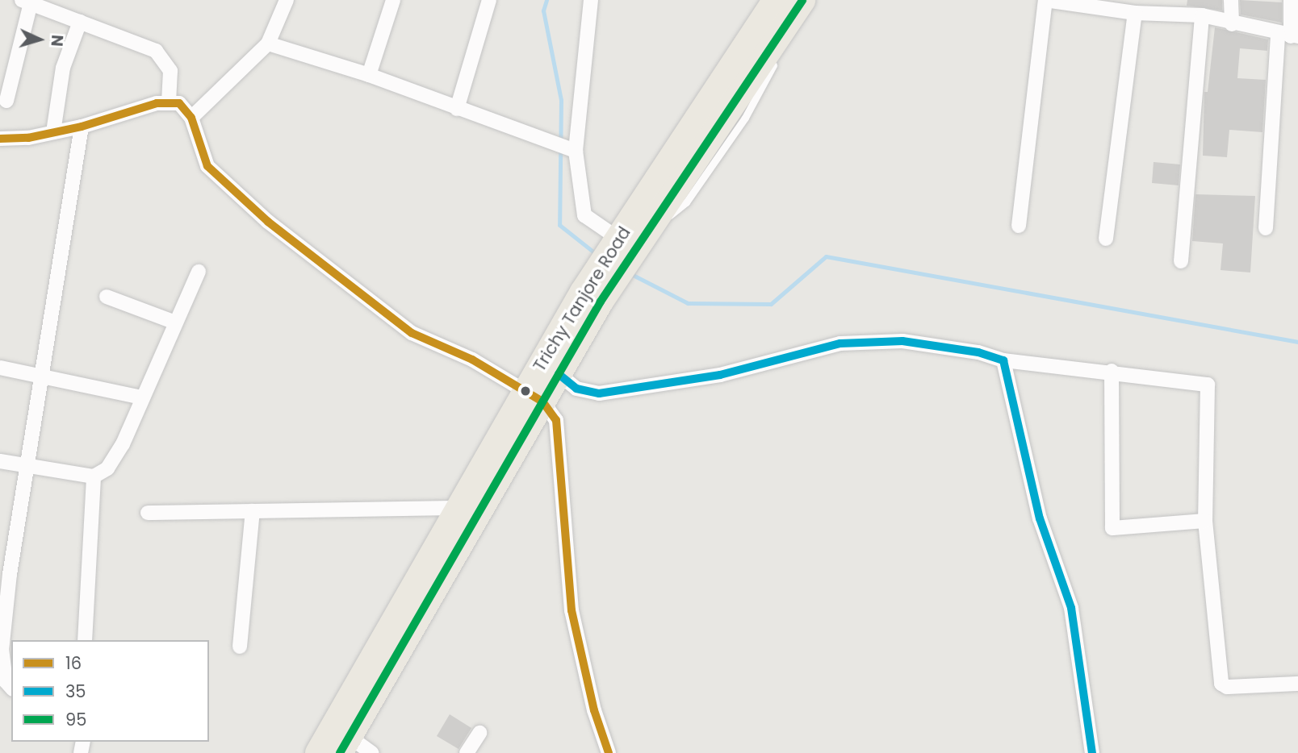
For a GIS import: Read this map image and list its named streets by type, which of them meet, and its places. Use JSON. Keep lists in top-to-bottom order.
{
  "streets": {
    "highway": ["Trichy Tanjore Road"]
  },
  "lines": ["transit line 95", "transit line 16", "transit line 35"],
  "legend": ["16", "35", "95"],
  "north": "right"
}
